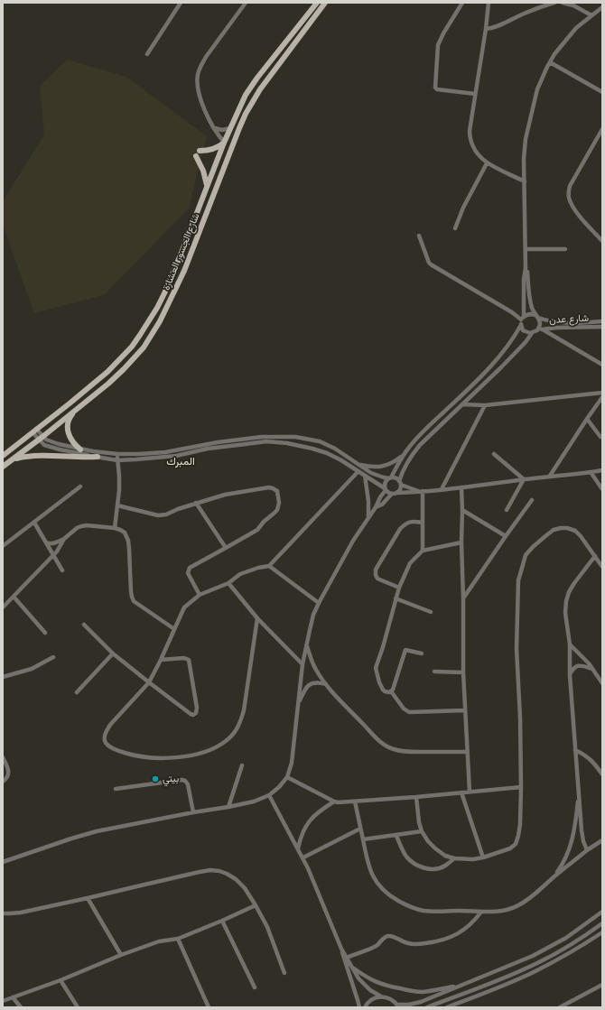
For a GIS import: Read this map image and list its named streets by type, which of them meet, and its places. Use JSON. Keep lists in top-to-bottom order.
{
  "streets": {
    "main road": ["شارع الجسور العشارة"],
    "street": ["شارع عدن"]
  },
  "districts": ["المبرك"],
  "places": ["بيتي"]
}
